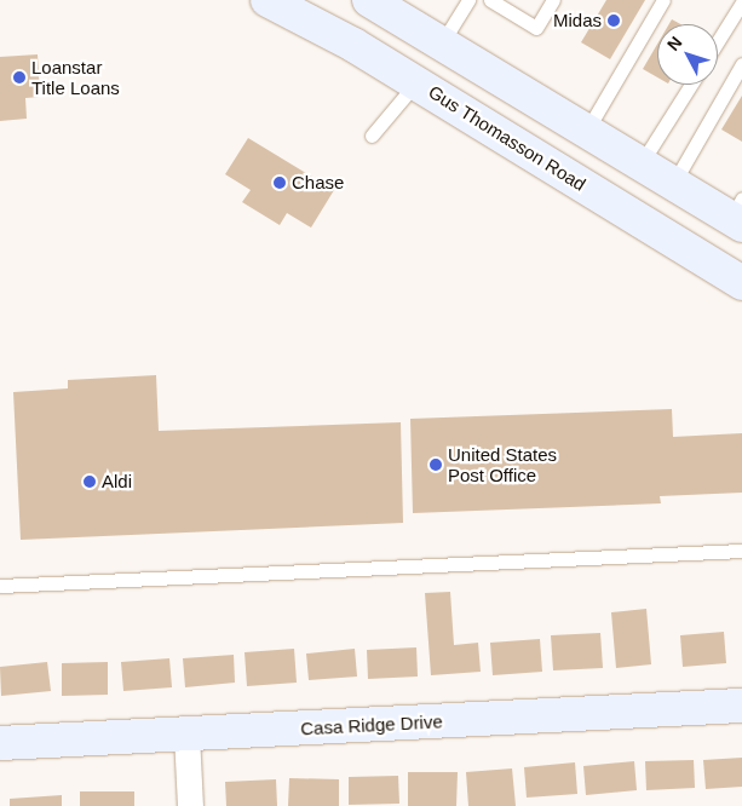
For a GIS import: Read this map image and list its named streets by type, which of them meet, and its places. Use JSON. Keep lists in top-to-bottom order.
{
  "streets": {
    "main road": ["Gus Thomasson Road", "Casa Ridge Drive"]
  },
  "places": [
    "Midas",
    "Loanstar Title Loans",
    "Chase",
    "United States Post Office",
    "Aldi"
  ],
  "north": "top left"
}
